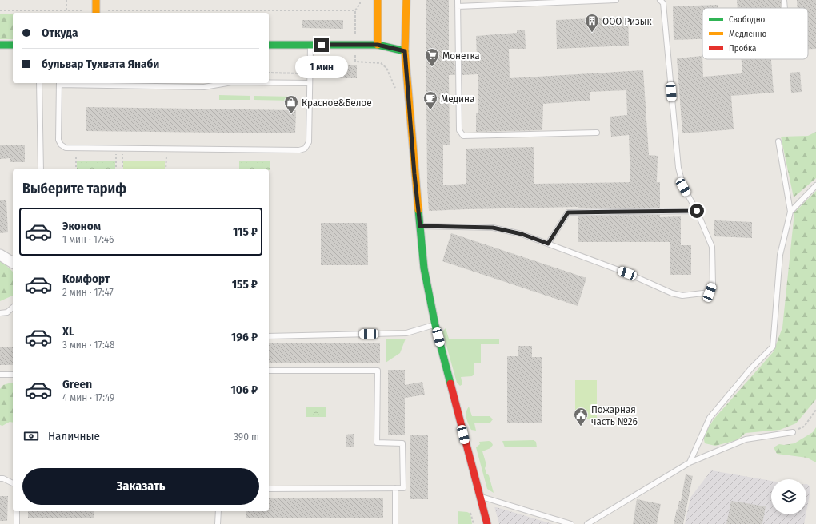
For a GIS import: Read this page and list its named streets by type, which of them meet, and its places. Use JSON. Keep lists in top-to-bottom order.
{
  "places": {
    "building": ["ООО Ризык"],
    "supermarket": ["Монетка"],
    "cafe": ["Медина"],
    "shop": ["Красное&Белое"],
    "public building": ["Пожарная часть №26"]
  },
  "legend": ["Свободно", "Медленно", "Пробка"],
  "page": {
    "banner": ["Откуда", "бульвар Тухвата Янаби"],
    "bubble": "1 мин",
    "heading": "Выберите тариф",
    "list": [
      {
        "name": "Эконом",
        "note": "1 мин · 17:46",
        "value": "115 ₽"
      },
      {
        "name": "Комфорт",
        "note": "2 мин · 17:47",
        "value": "155 ₽"
      },
      {
        "name": "XL",
        "note": "3 мин · 17:48",
        "value": "196 ₽"
      },
      {
        "name": "Green",
        "note": "4 мин · 17:49",
        "value": "106 ₽"
      }
    ],
    "pay": ["Наличные", "390 m"],
    "buttons": "Заказать"
  }
}
